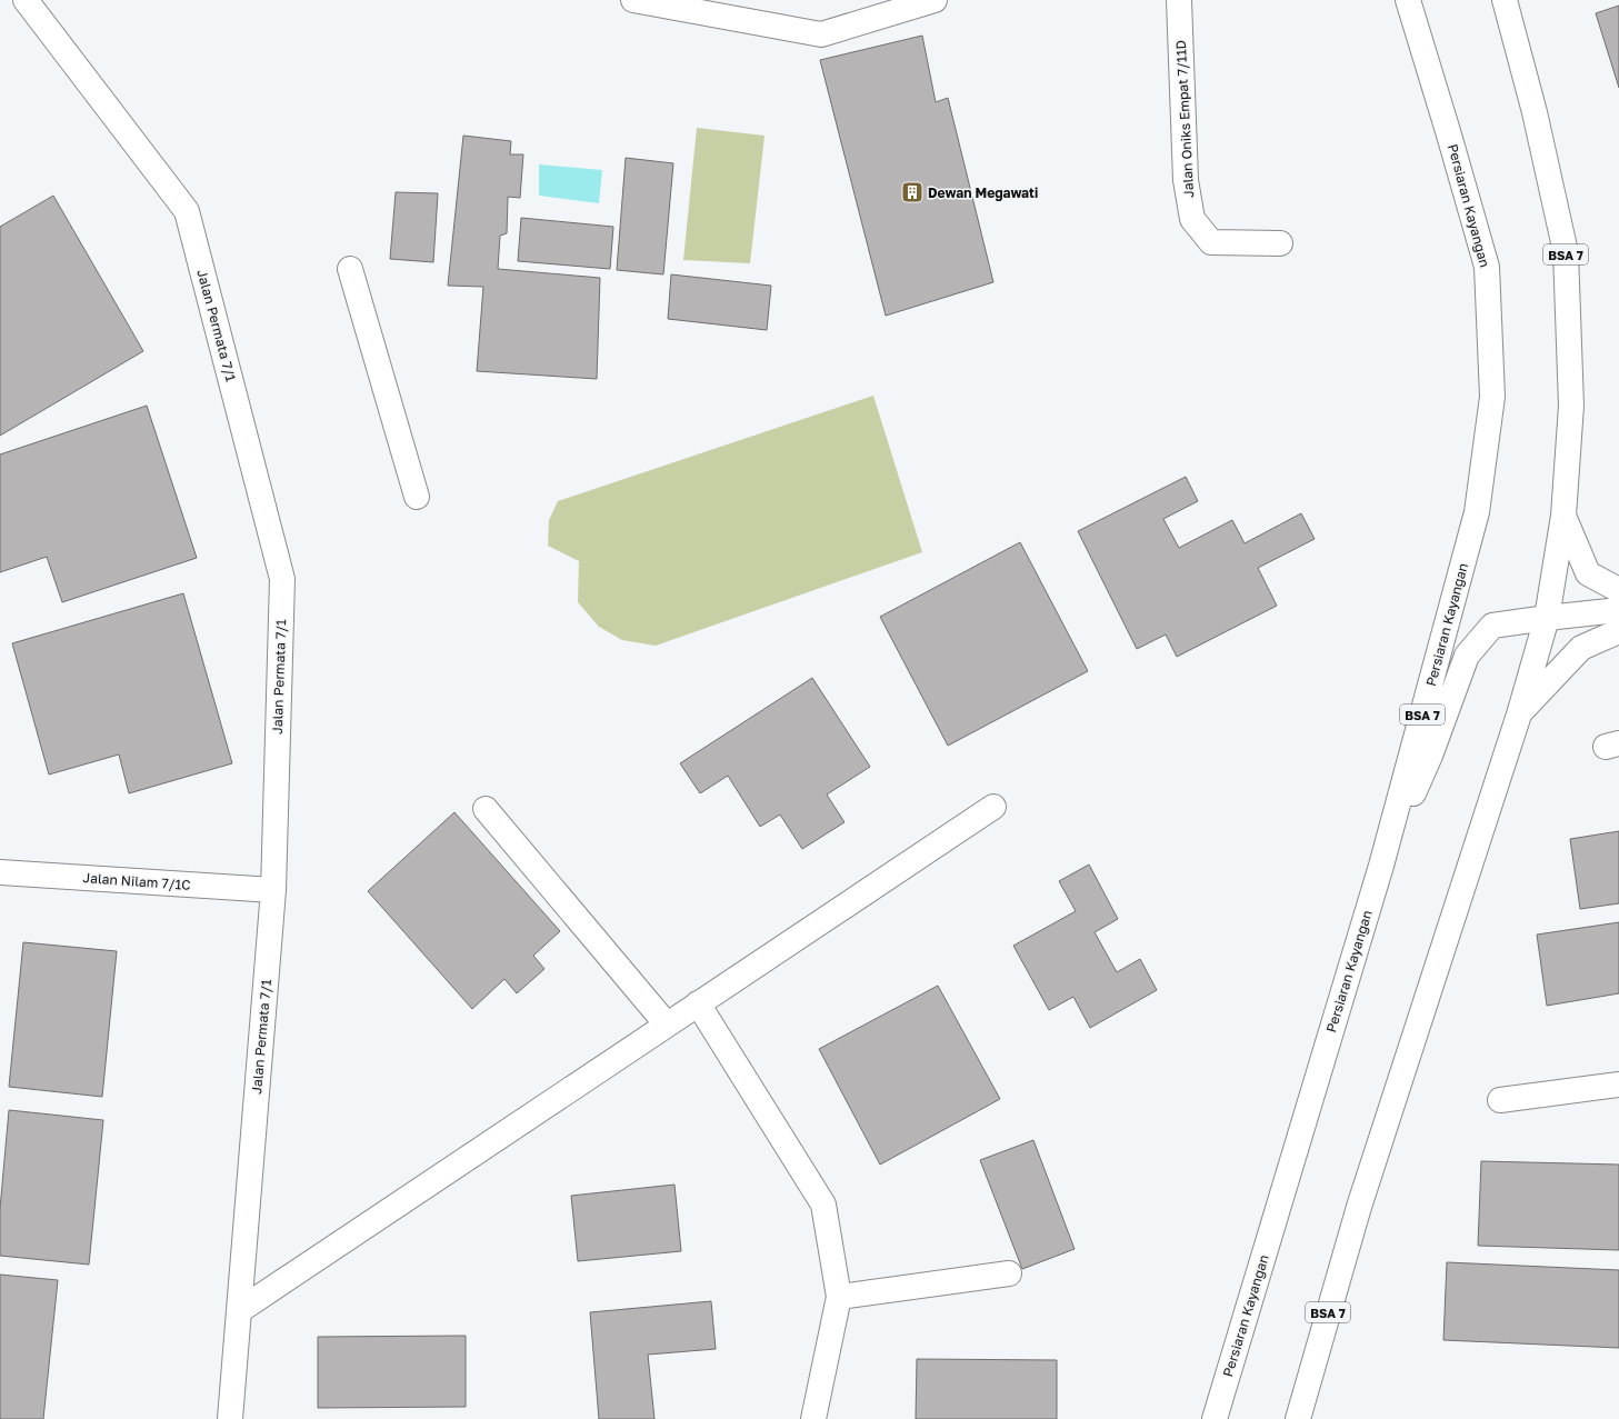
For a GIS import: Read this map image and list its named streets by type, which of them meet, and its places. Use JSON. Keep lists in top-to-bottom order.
{
  "streets": {
    "street": [
      "Jalan Oniks Empat 7/11D",
      "Persiaran Kayangan",
      "BSA 7",
      "Jalan Permata 7/1",
      "Jalan Nilam 7/1C"
    ]
  },
  "crossings": [
    ["Jalan Permata 7/1", "Jalan Nilam 7/1C"]
  ],
  "places": {
    "building": ["Dewan Megawati"]
  }
}
